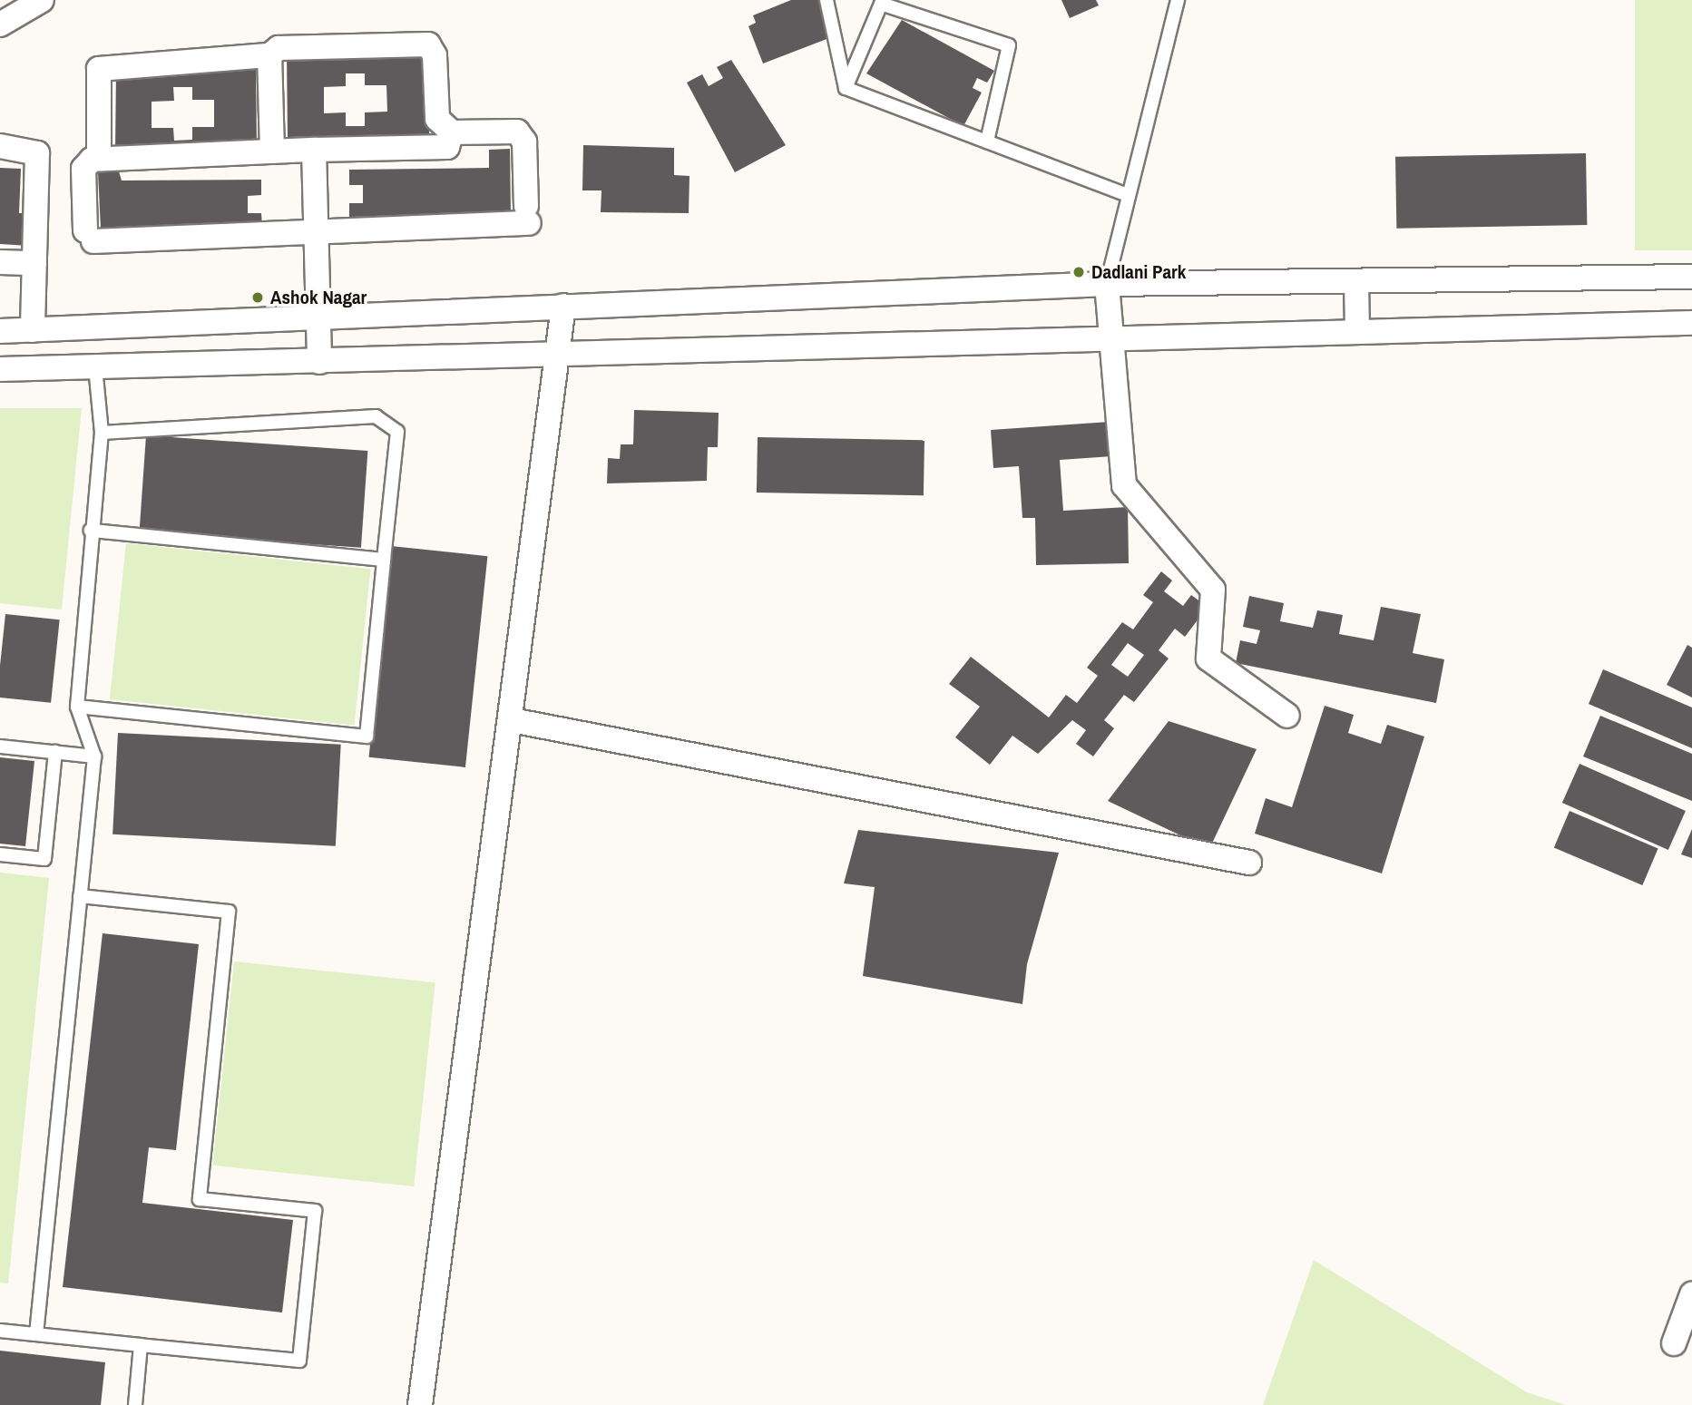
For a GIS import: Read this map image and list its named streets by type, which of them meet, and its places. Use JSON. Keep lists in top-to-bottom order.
{
  "places": ["Dadlani Park", "Ashok Nagar"]
}
